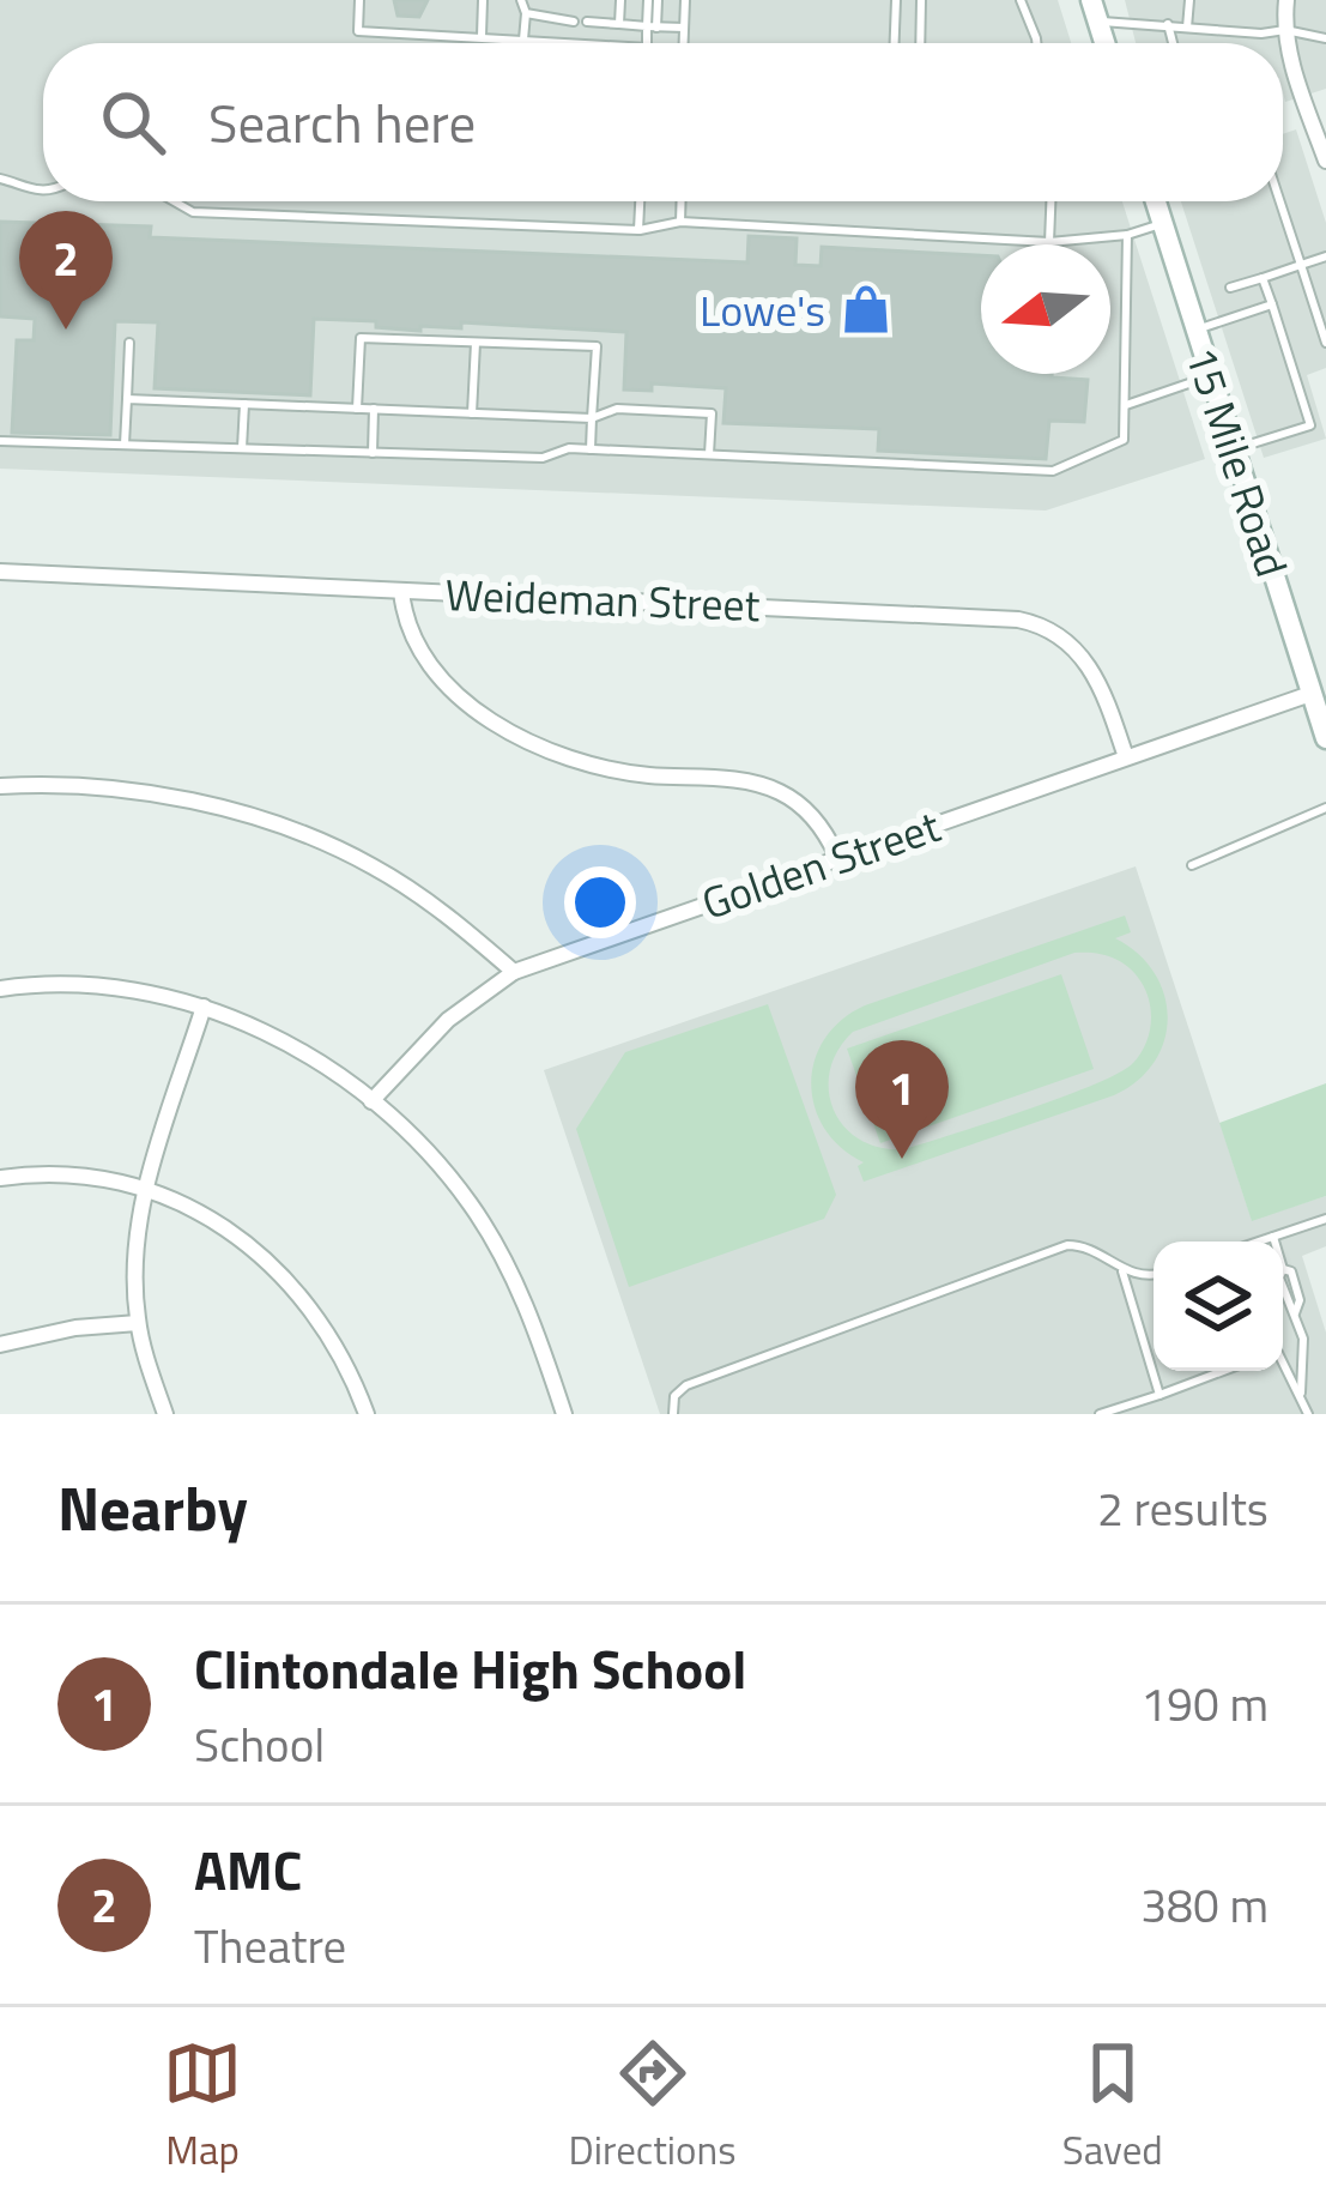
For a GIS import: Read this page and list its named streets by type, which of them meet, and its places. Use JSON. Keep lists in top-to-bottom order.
{
  "streets": {
    "main road": ["15 Mile Road"],
    "street": ["Weideman Street", "Golden Street"]
  },
  "crossings": [
    ["15 Mile Road", "Golden Street"],
    ["Weideman Street", "Golden Street"]
  ],
  "places": {
    "shop": ["Lowe's"]
  },
  "north": "left",
  "page": {
    "search": "Search here",
    "pins": ["2", "1"],
    "heading": ["Nearby", "2 results"],
    "list": [
      {
        "mark": "1",
        "name": "Clintondale High School",
        "note": "School",
        "value": "190 m"
      },
      {
        "mark": "2",
        "name": "AMC",
        "note": "Theatre",
        "value": "380 m"
      }
    ],
    "nav": ["Map", "Directions", "Saved"]
  }
}
